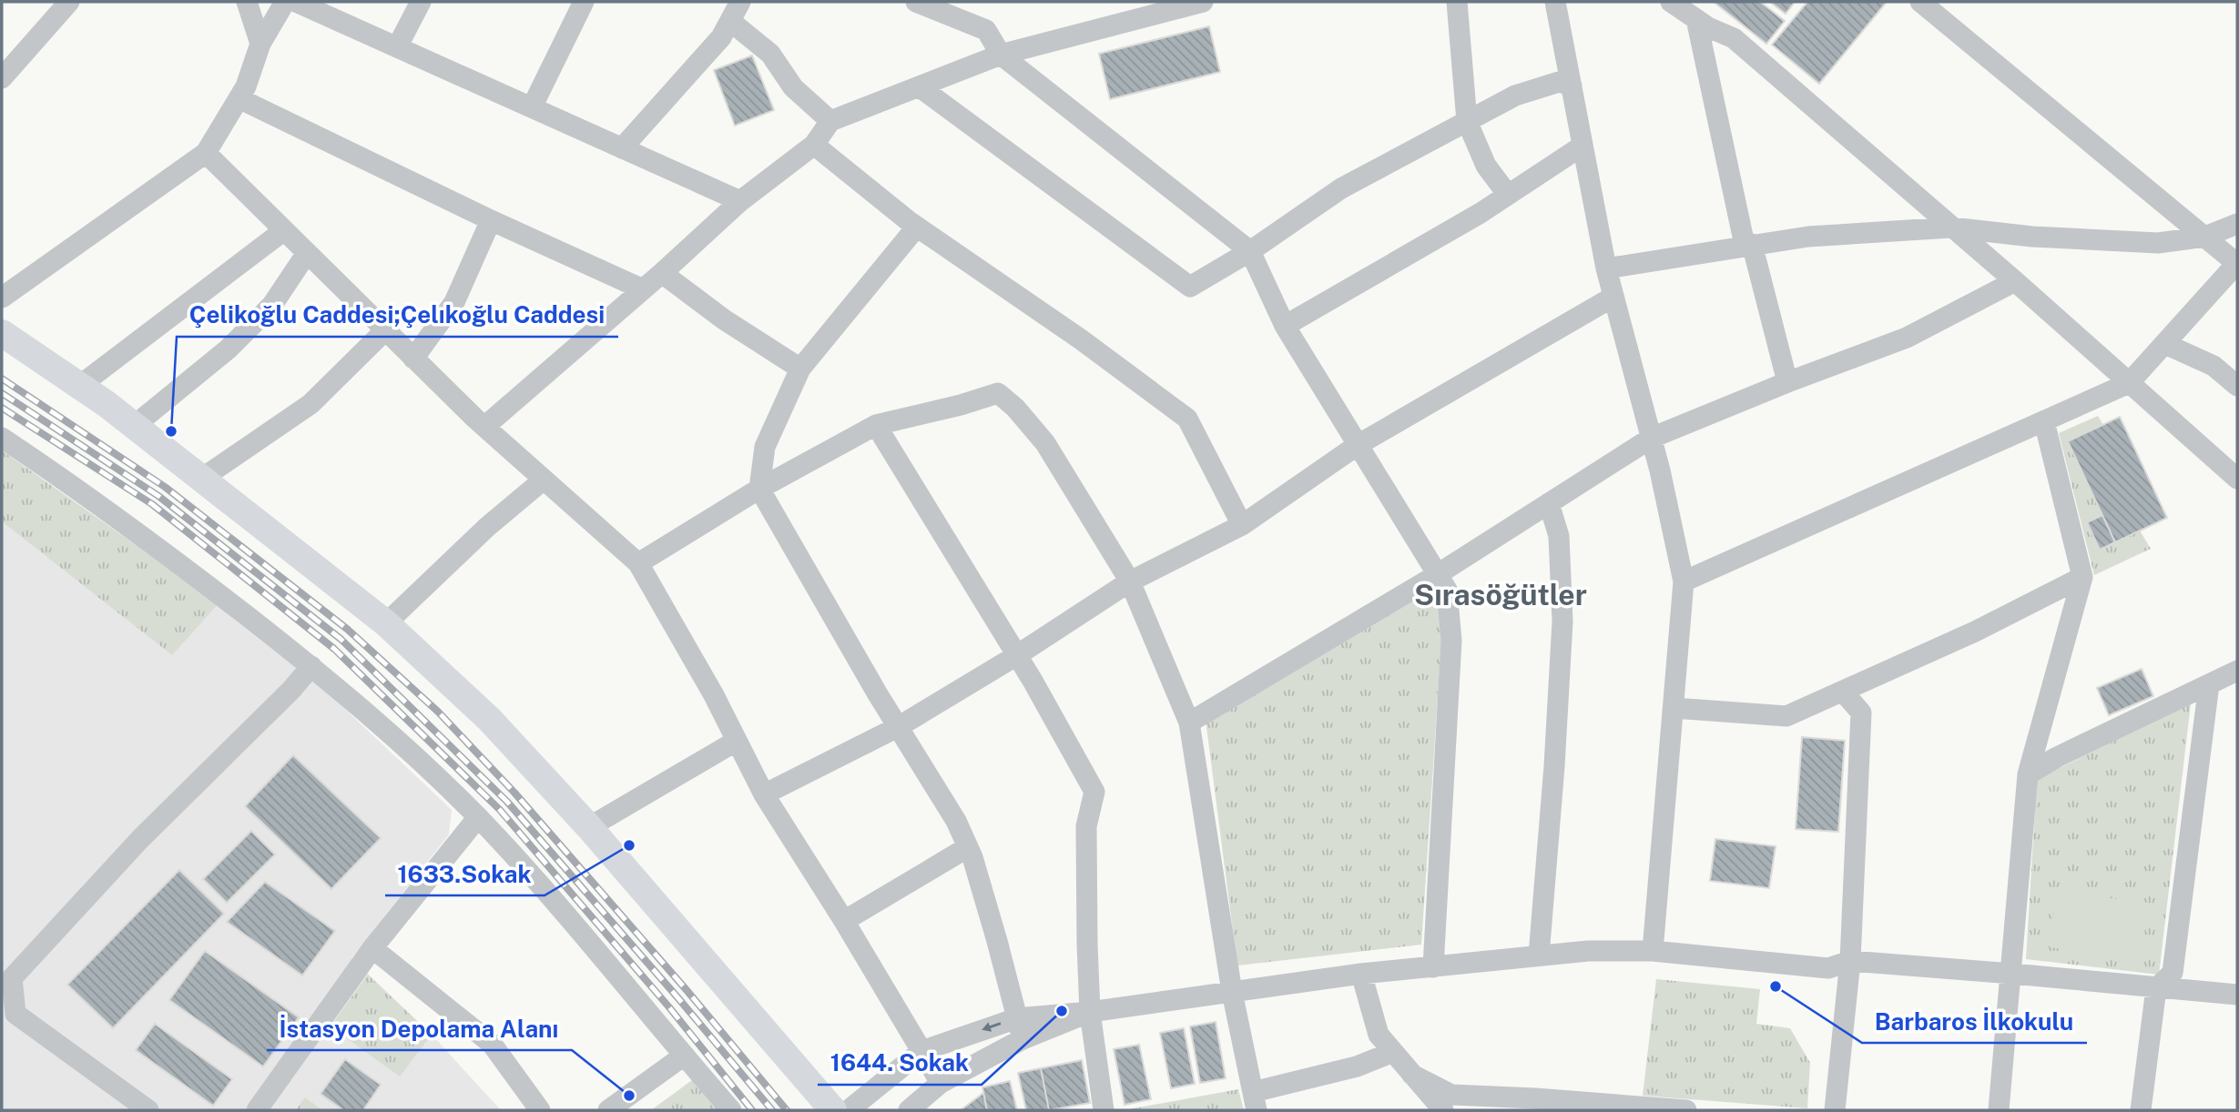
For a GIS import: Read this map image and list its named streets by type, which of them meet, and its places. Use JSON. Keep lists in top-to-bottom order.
{
  "districts": ["Sırasöğütler"],
  "places": [
    "Çelikoğlu Caddesi;Çelıkoğlu Caddesi",
    "1633.Sokak",
    "Barbaros İlkokulu",
    "1644. Sokak",
    "İstasyon Depolama Alanı"
  ]
}
